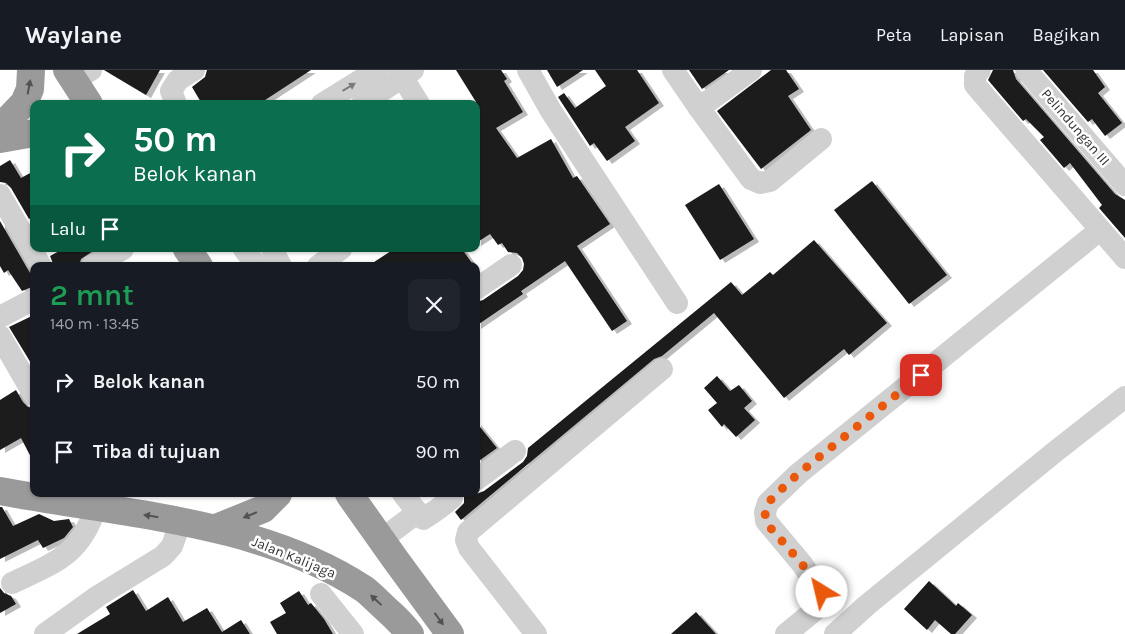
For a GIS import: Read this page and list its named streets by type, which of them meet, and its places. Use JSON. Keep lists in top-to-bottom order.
{
  "streets": {
    "highway": ["Jalan Kalijaga"],
    "street": ["Pelindungan III"]
  },
  "one_way": ["Jalan Kalijaga"],
  "page": {
    "header": "Waylane",
    "nav": ["Peta", "Lapisan", "Bagikan"],
    "turn": ["50 m", "Belok kanan"],
    "then": "Lalu",
    "heading": ["2 mnt", "140 m · 13:45"],
    "list": [
      {
        "name": "Belok kanan",
        "value": "50 m"
      },
      {
        "name": "Tiba di tujuan",
        "value": "90 m"
      }
    ]
  }
}
